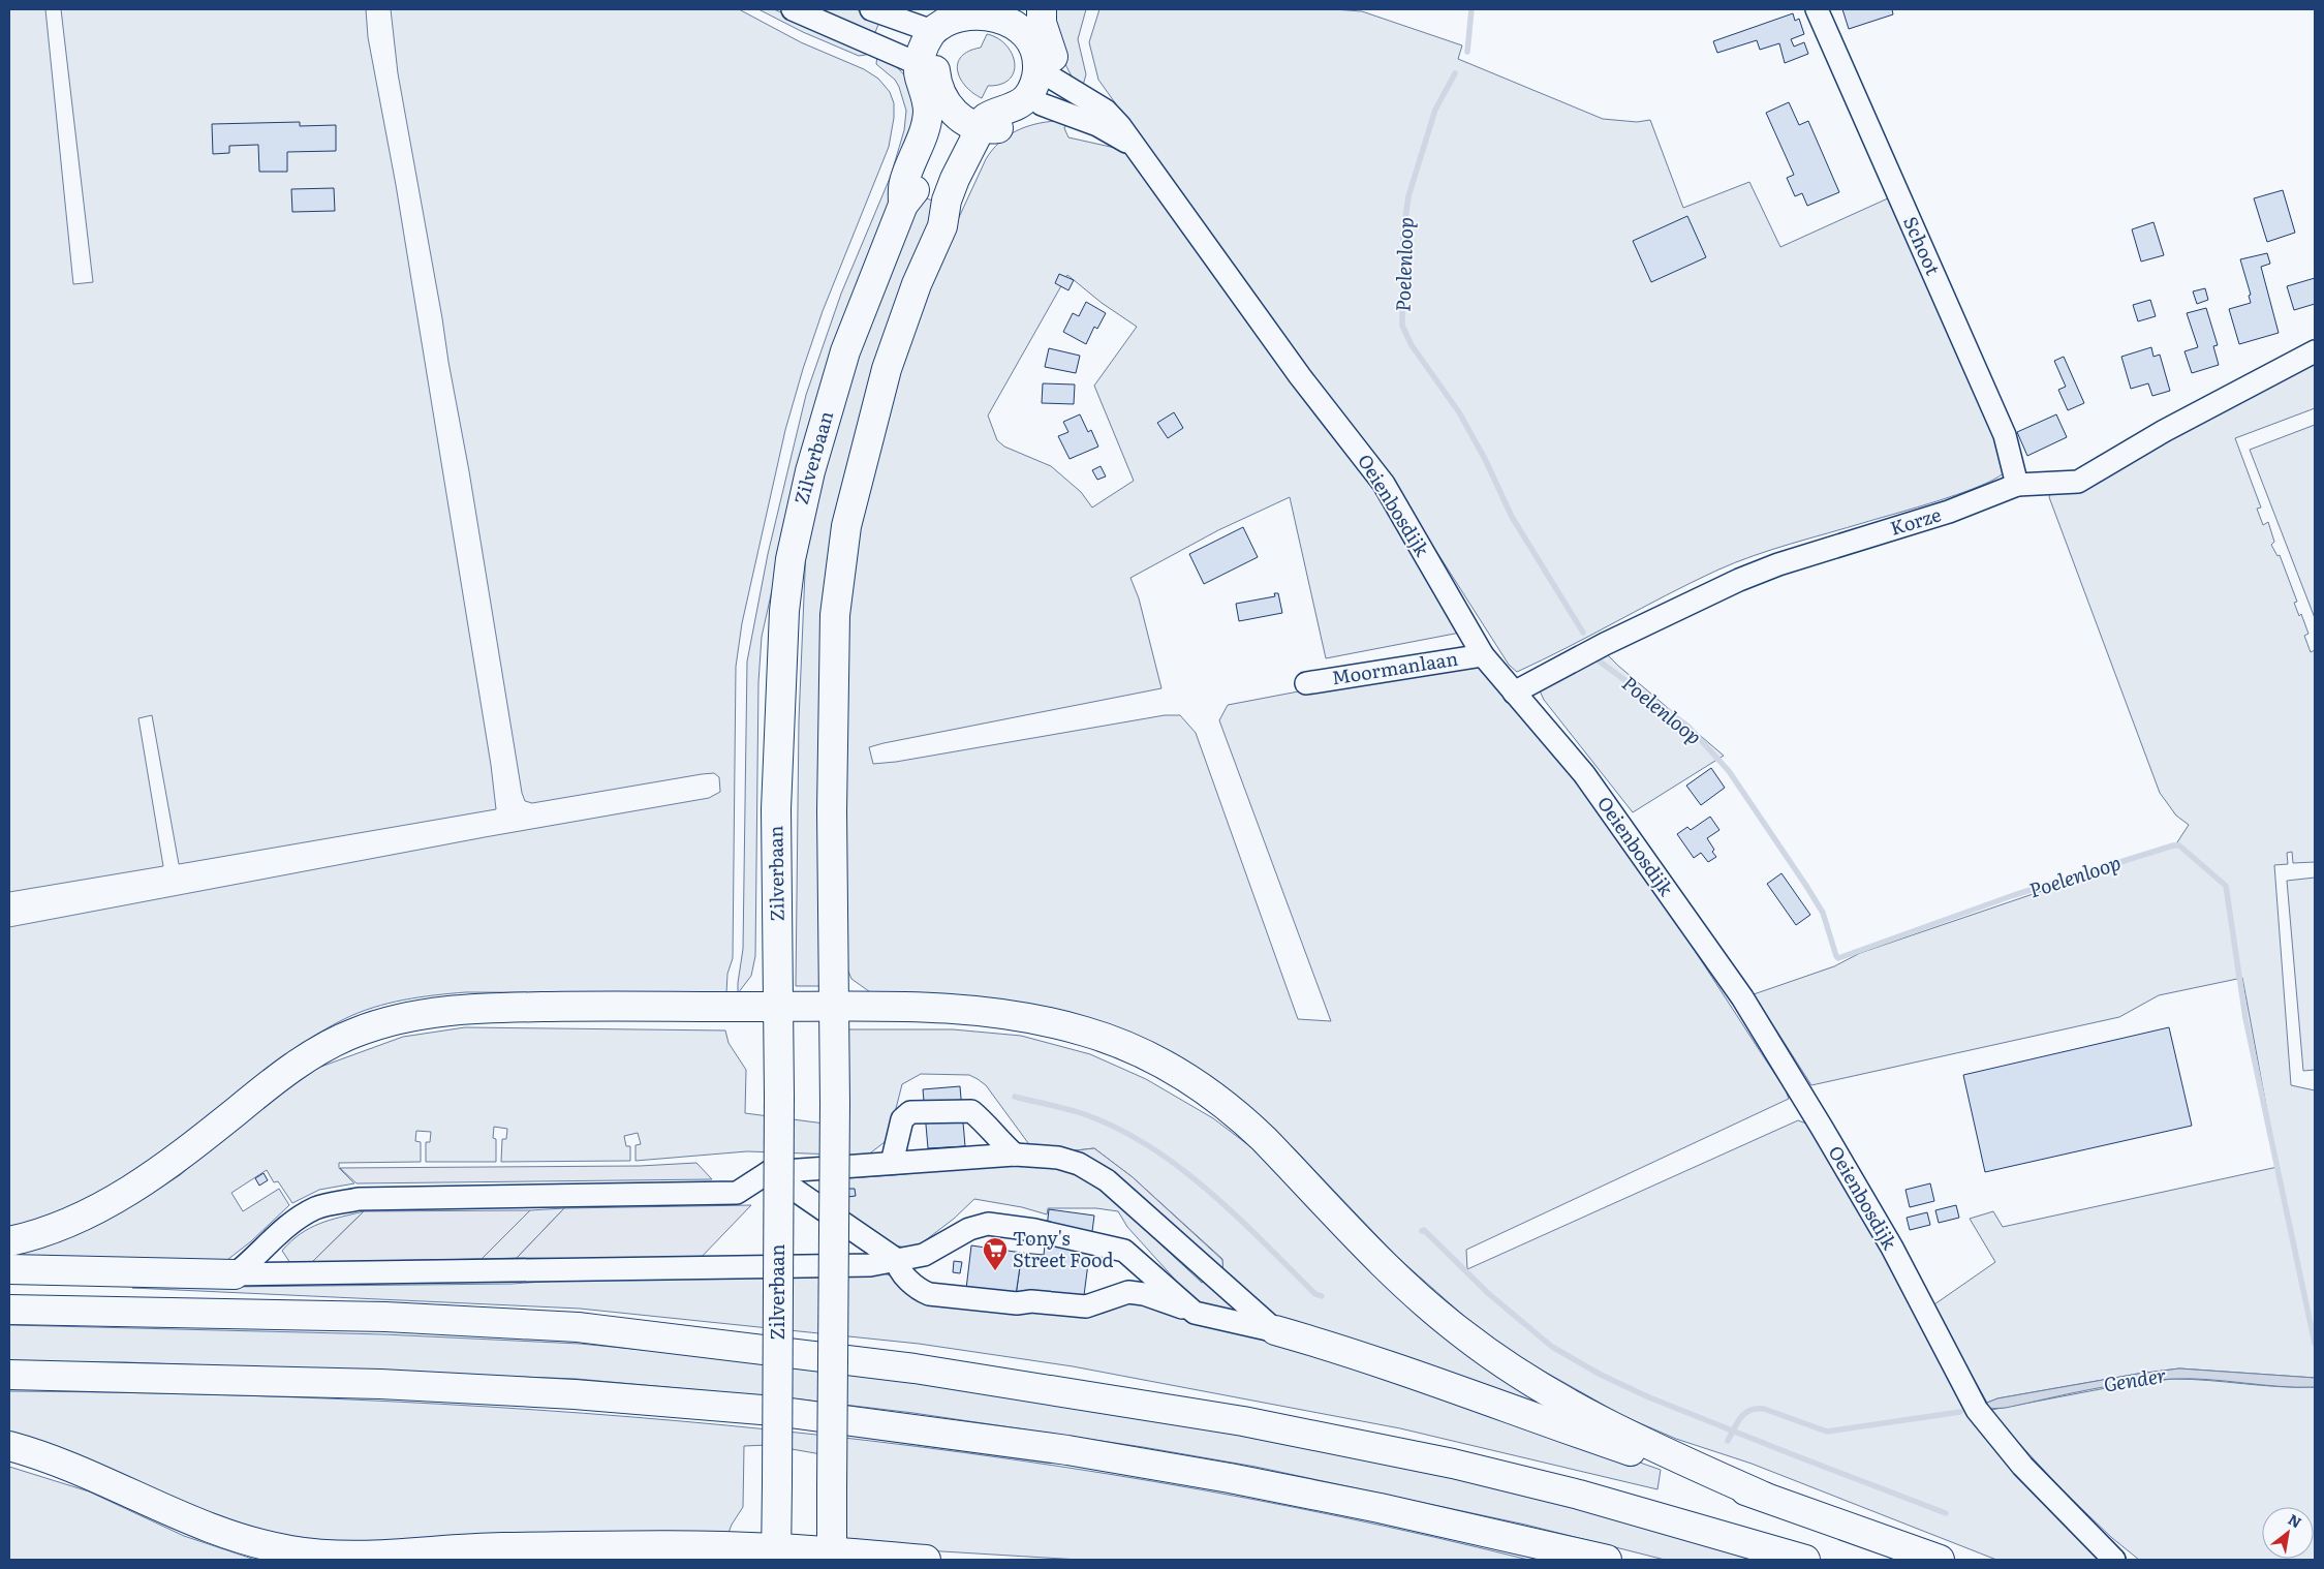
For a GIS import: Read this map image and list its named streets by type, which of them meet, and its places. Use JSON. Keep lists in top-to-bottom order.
{
  "streets": {
    "main road": ["Zilverbaan"],
    "street": [
      "Schoot",
      "Oeienbosdijk",
      "Korze",
      "Moormanlaan"
    ]
  },
  "crossings": [
    ["Schoot", "Korze"],
    ["Oeienbosdijk", "Korze"],
    ["Oeienbosdijk", "Moormanlaan"]
  ],
  "water": ["Poelenloop", "Gender"],
  "places": {
    "supermarket": ["Tony's Street Food"]
  },
  "north": "top right"
}
